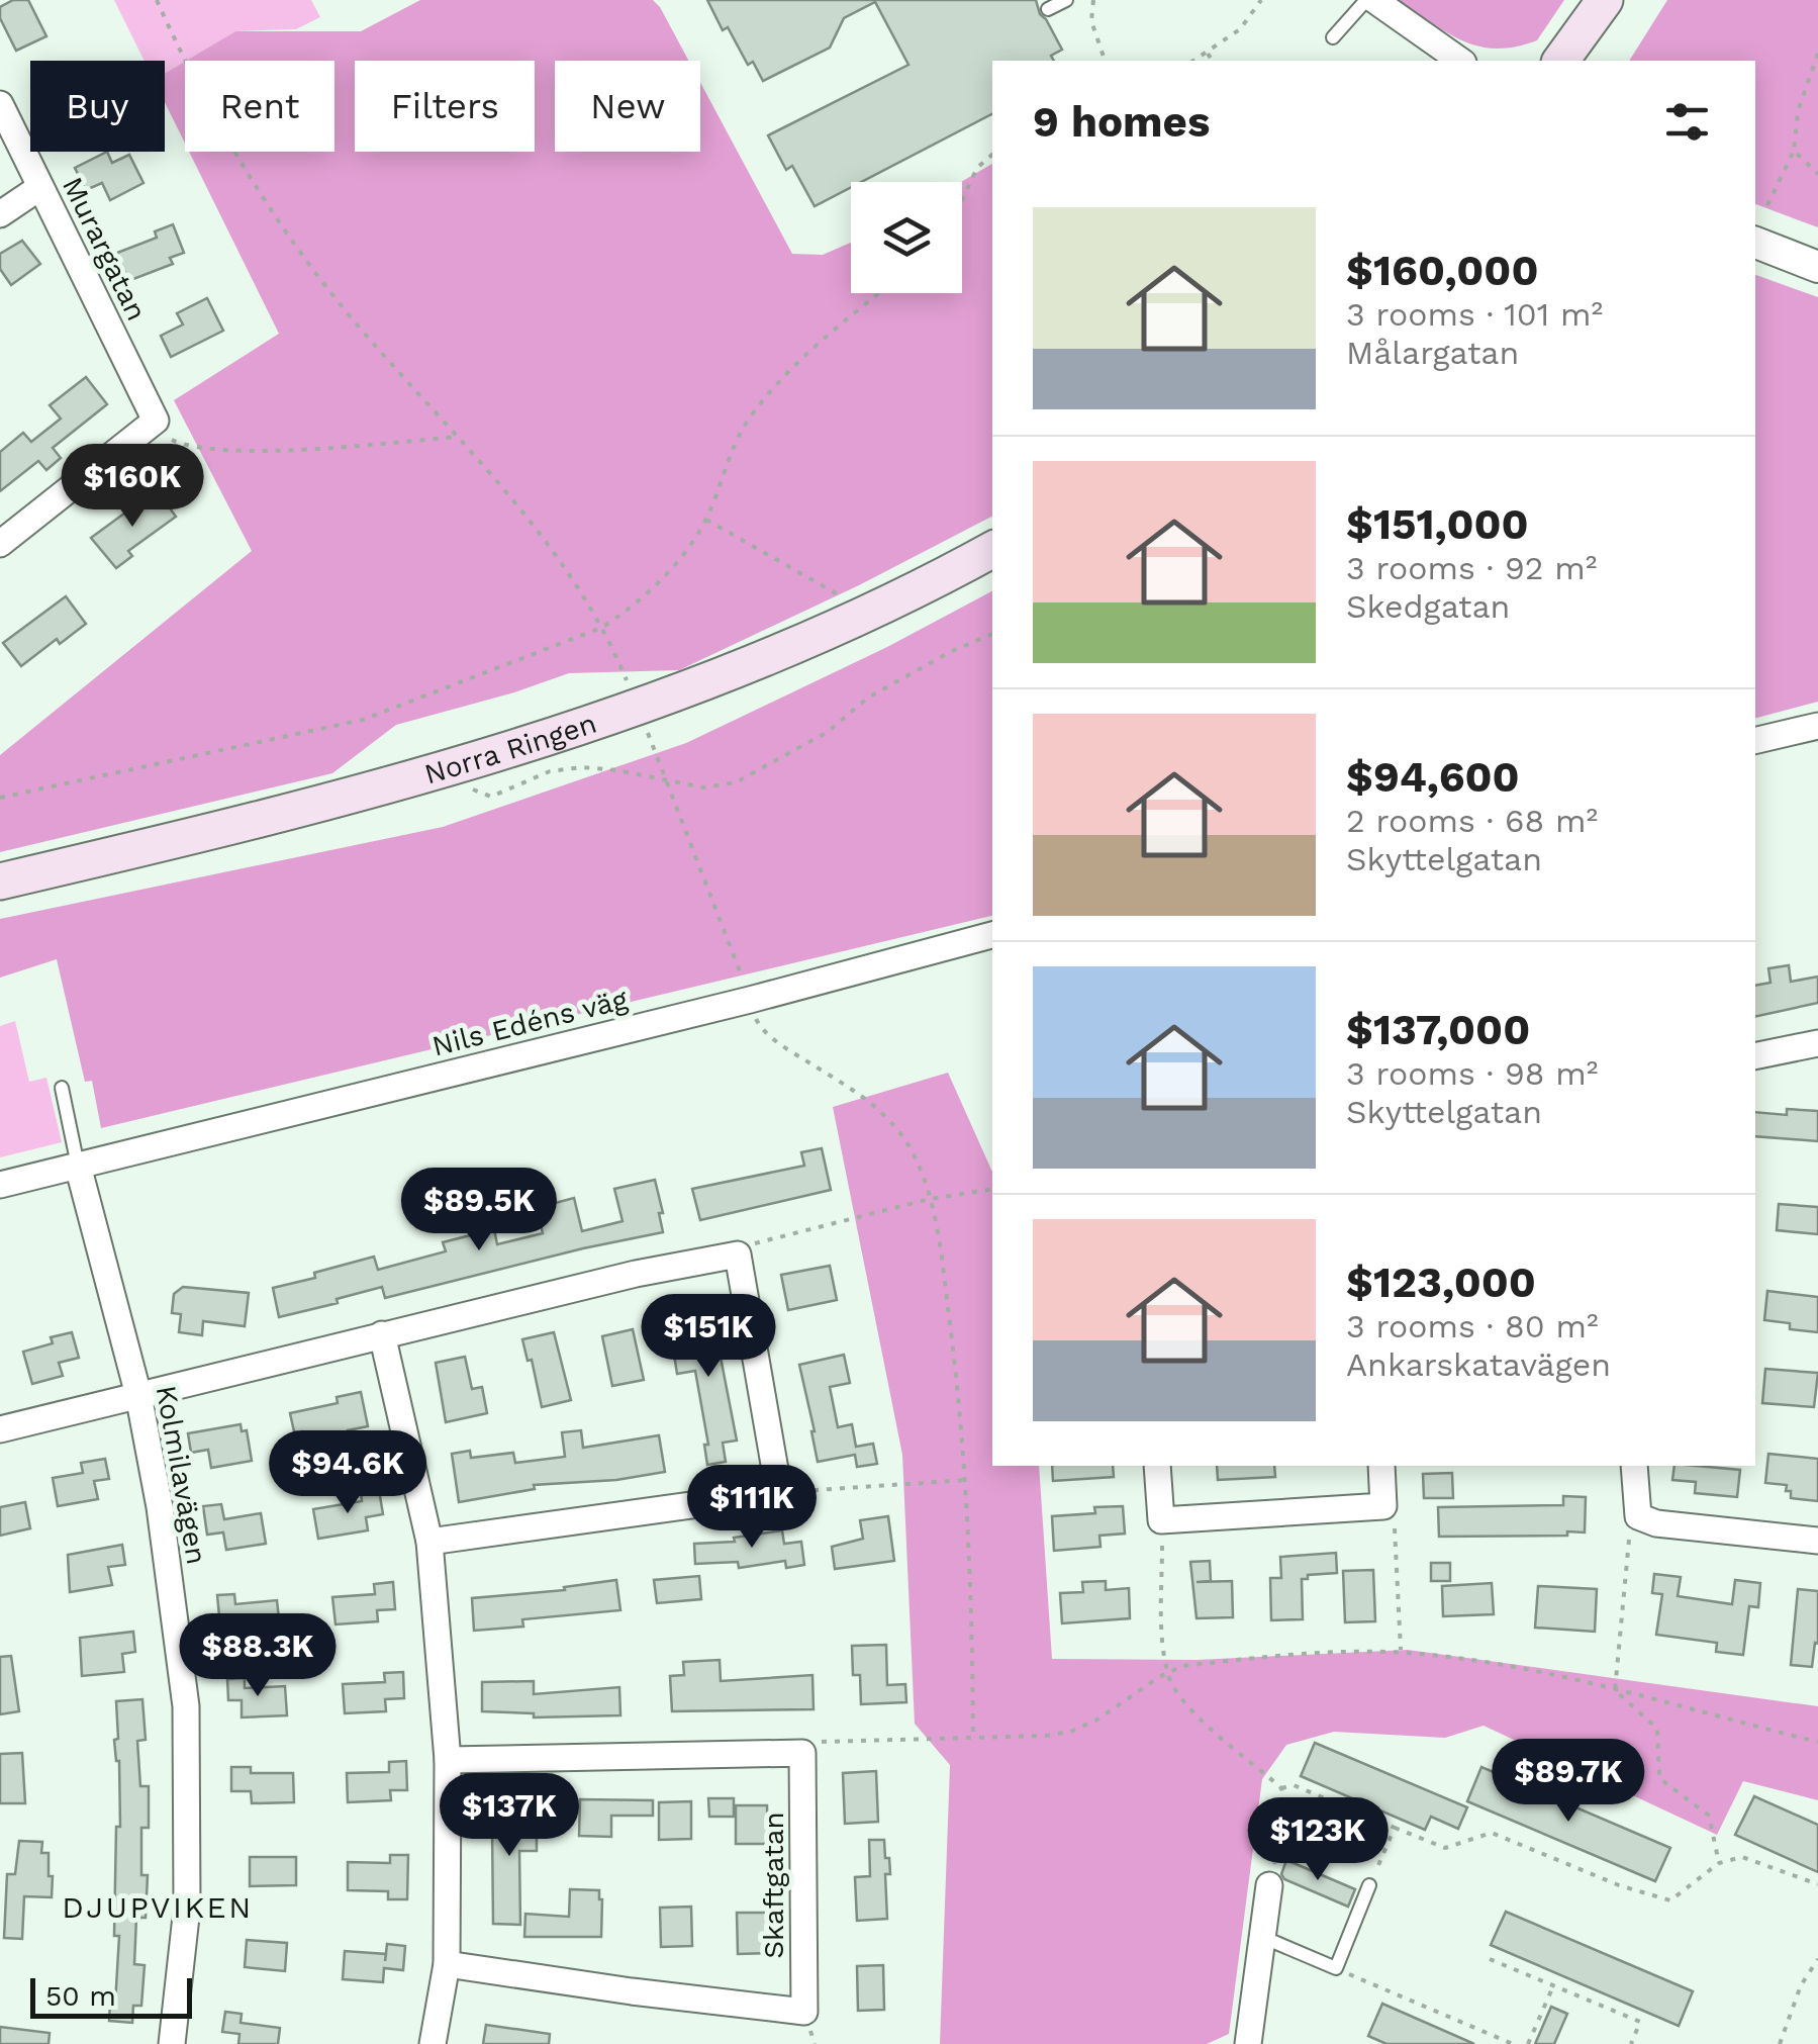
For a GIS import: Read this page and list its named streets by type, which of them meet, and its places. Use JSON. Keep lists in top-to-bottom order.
{
  "streets": {
    "main road": ["Norra Ringen"],
    "street": [
      "Murargatan",
      "Nils Edéns väg",
      "Kolmilavägen",
      "Skaftgatan"
    ]
  },
  "crossings": [
    ["Nils Edéns väg", "Kolmilavägen"]
  ],
  "districts": ["DJUPVIKEN"],
  "scale_bar": "50 m",
  "page": {
    "chip": [
      "Buy",
      "Rent",
      "Filters",
      "New"
    ],
    "heading": "9 homes",
    "list": [
      {
        "name": "$160,000",
        "note": "3 rooms · 101 m² · Målargatan"
      },
      {
        "name": "$151,000",
        "note": "3 rooms · 92 m² · Skedgatan"
      },
      {
        "name": "$94,600",
        "note": "2 rooms · 68 m² · Skyttelgatan"
      },
      {
        "name": "$137,000",
        "note": "3 rooms · 98 m² · Skyttelgatan"
      },
      {
        "name": "$123,000",
        "note": "3 rooms · 80 m² · Ankarskatavägen"
      }
    ],
    "price": [
      "$160K",
      "$89.5K",
      "$151K",
      "$94.6K",
      "$111K",
      "$88.3K",
      "$89.7K",
      "$137K",
      "$123K"
    ],
    "scale": "50 m"
  }
}
